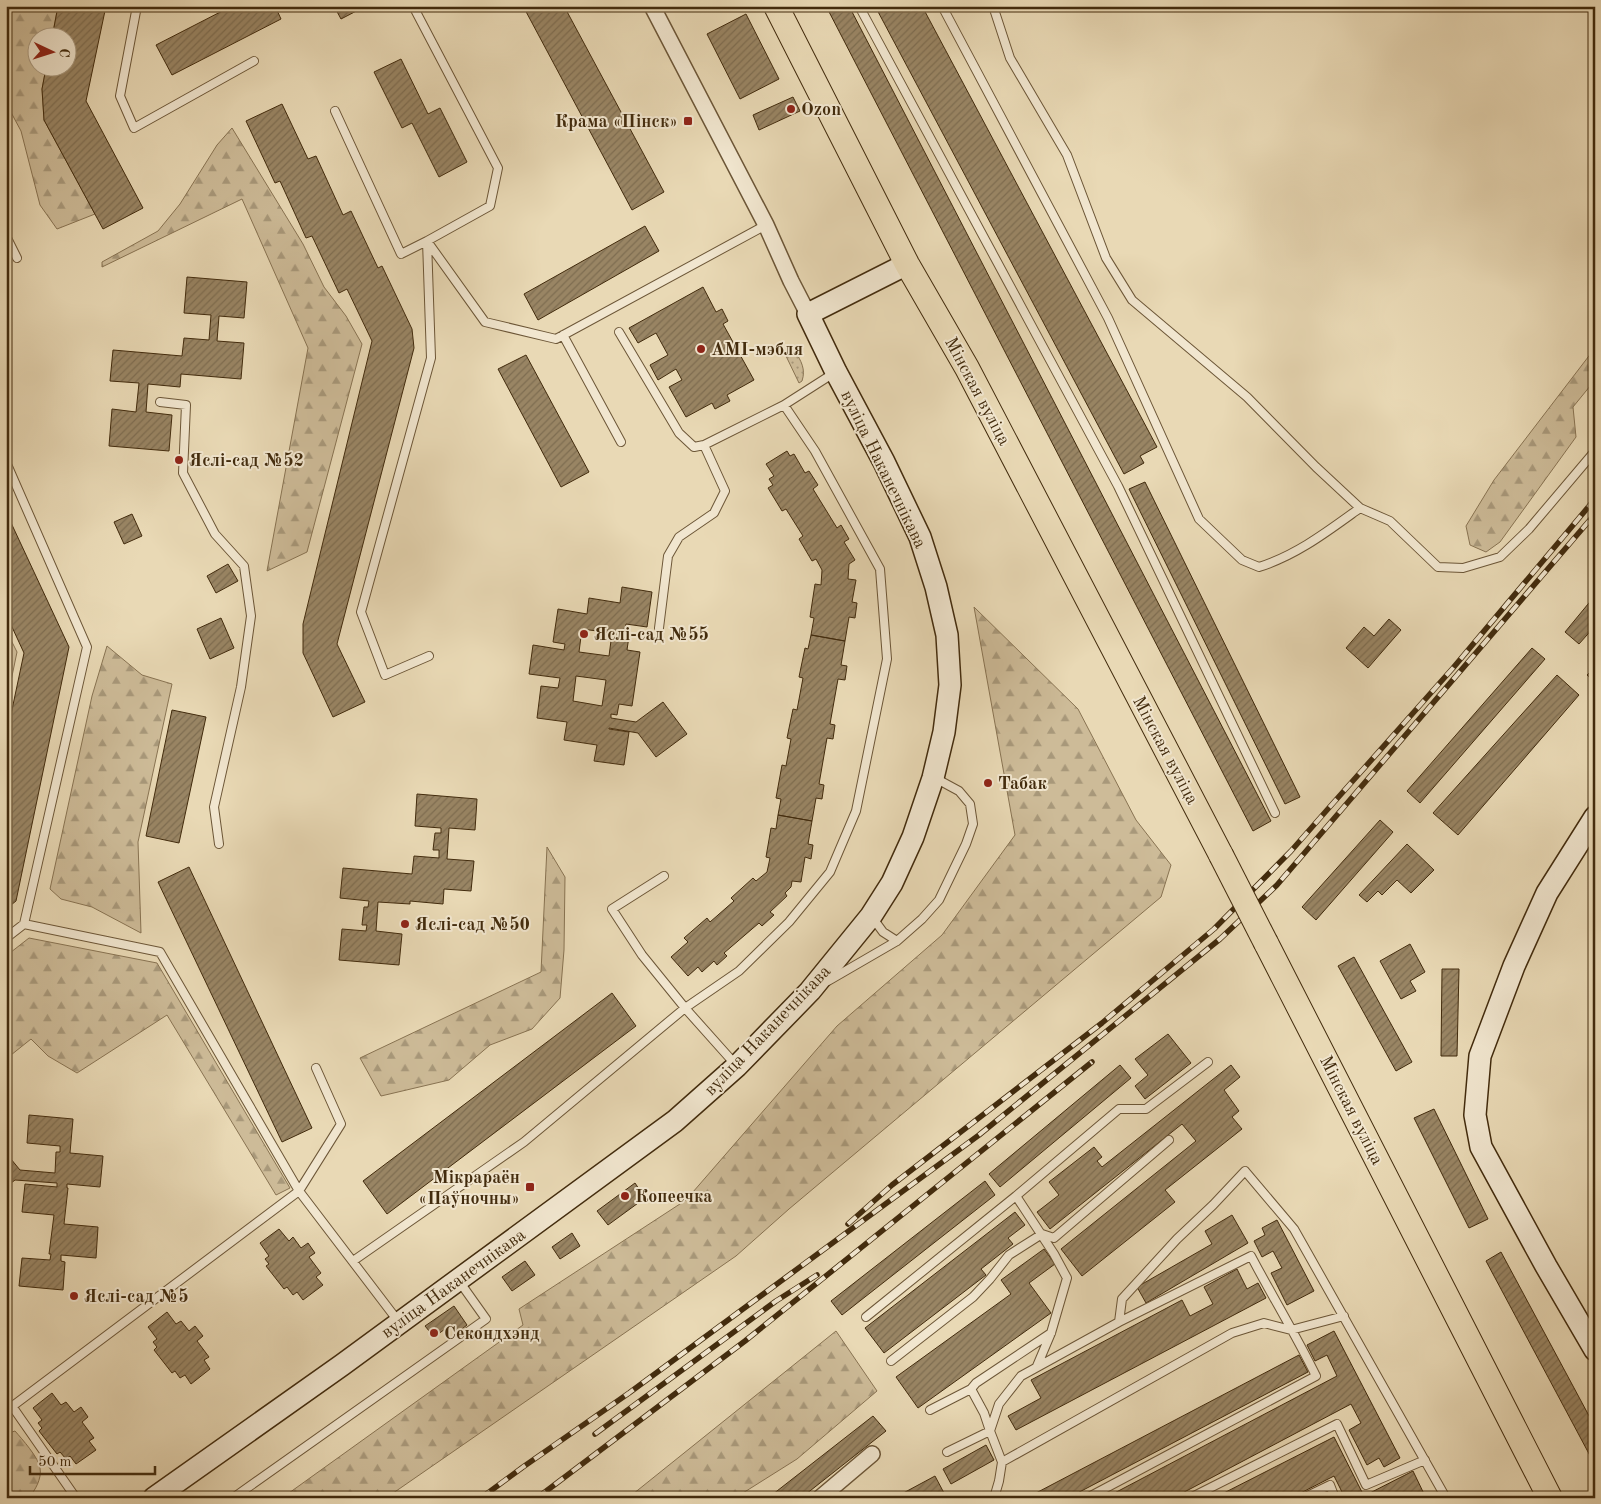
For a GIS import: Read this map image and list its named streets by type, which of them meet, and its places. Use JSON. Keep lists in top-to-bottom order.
{
  "streets": {
    "main road": ["Мінская вуліца", "вуліца Наканечнікава"]
  },
  "places": {
    "other": [
      "Ozon",
      "AMI-мэбля",
      "Яслі-сад №52",
      "Яслі-сад №55",
      "Табак",
      "Яслі-сад №50",
      "Копеечка",
      "Яслі-сад №5",
      "Секондхэнд"
    ],
    "transit": ["Крама «Пінск»", "Мікрараён «Паўночны»"]
  },
  "scale_bar": "50 m",
  "north": "right"
}
